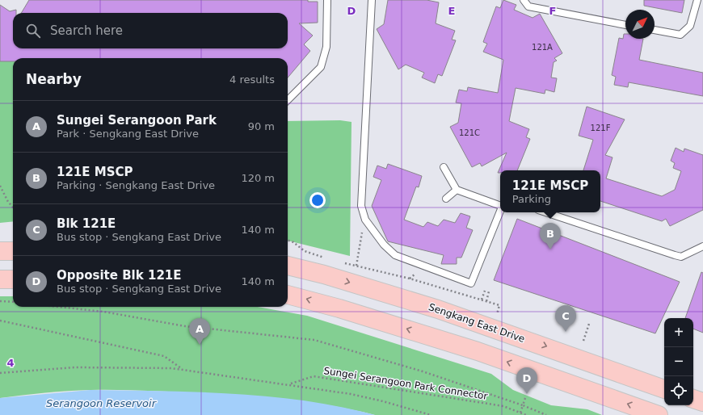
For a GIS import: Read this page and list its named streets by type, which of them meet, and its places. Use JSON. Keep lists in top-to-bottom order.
{
  "streets": {
    "main road": ["Sengkang East Drive"],
    "path": ["Sungei Serangoon Park Connector"]
  },
  "water": ["Serangoon Reservoir"],
  "house_numbers": ["121A", "121F", "121C"],
  "north": "top right",
  "page": {
    "search": "Search here",
    "heading": ["Nearby", "4 results"],
    "list": [
      {
        "mark": "A",
        "name": "Sungei Serangoon Park",
        "note": "Park · Sengkang East Drive",
        "value": "90 m"
      },
      {
        "mark": "B",
        "name": "121E MSCP",
        "note": "Parking · Sengkang East Drive",
        "value": "120 m"
      },
      {
        "mark": "C",
        "name": "Blk 121E",
        "note": "Bus stop · Sengkang East Drive",
        "value": "140 m"
      },
      {
        "mark": "D",
        "name": "Opposite Blk 121E",
        "note": "Bus stop · Sengkang East Drive",
        "value": "140 m"
      }
    ],
    "popup": ["121E MSCP", "Parking"],
    "pins": [
      "B",
      "C",
      "A",
      "D"
    ],
    "map_buttons": ["+", "−"]
  },
  "grid": {
    "columns": ["D", "E", "F"],
    "rows": ["4"]
  }
}
